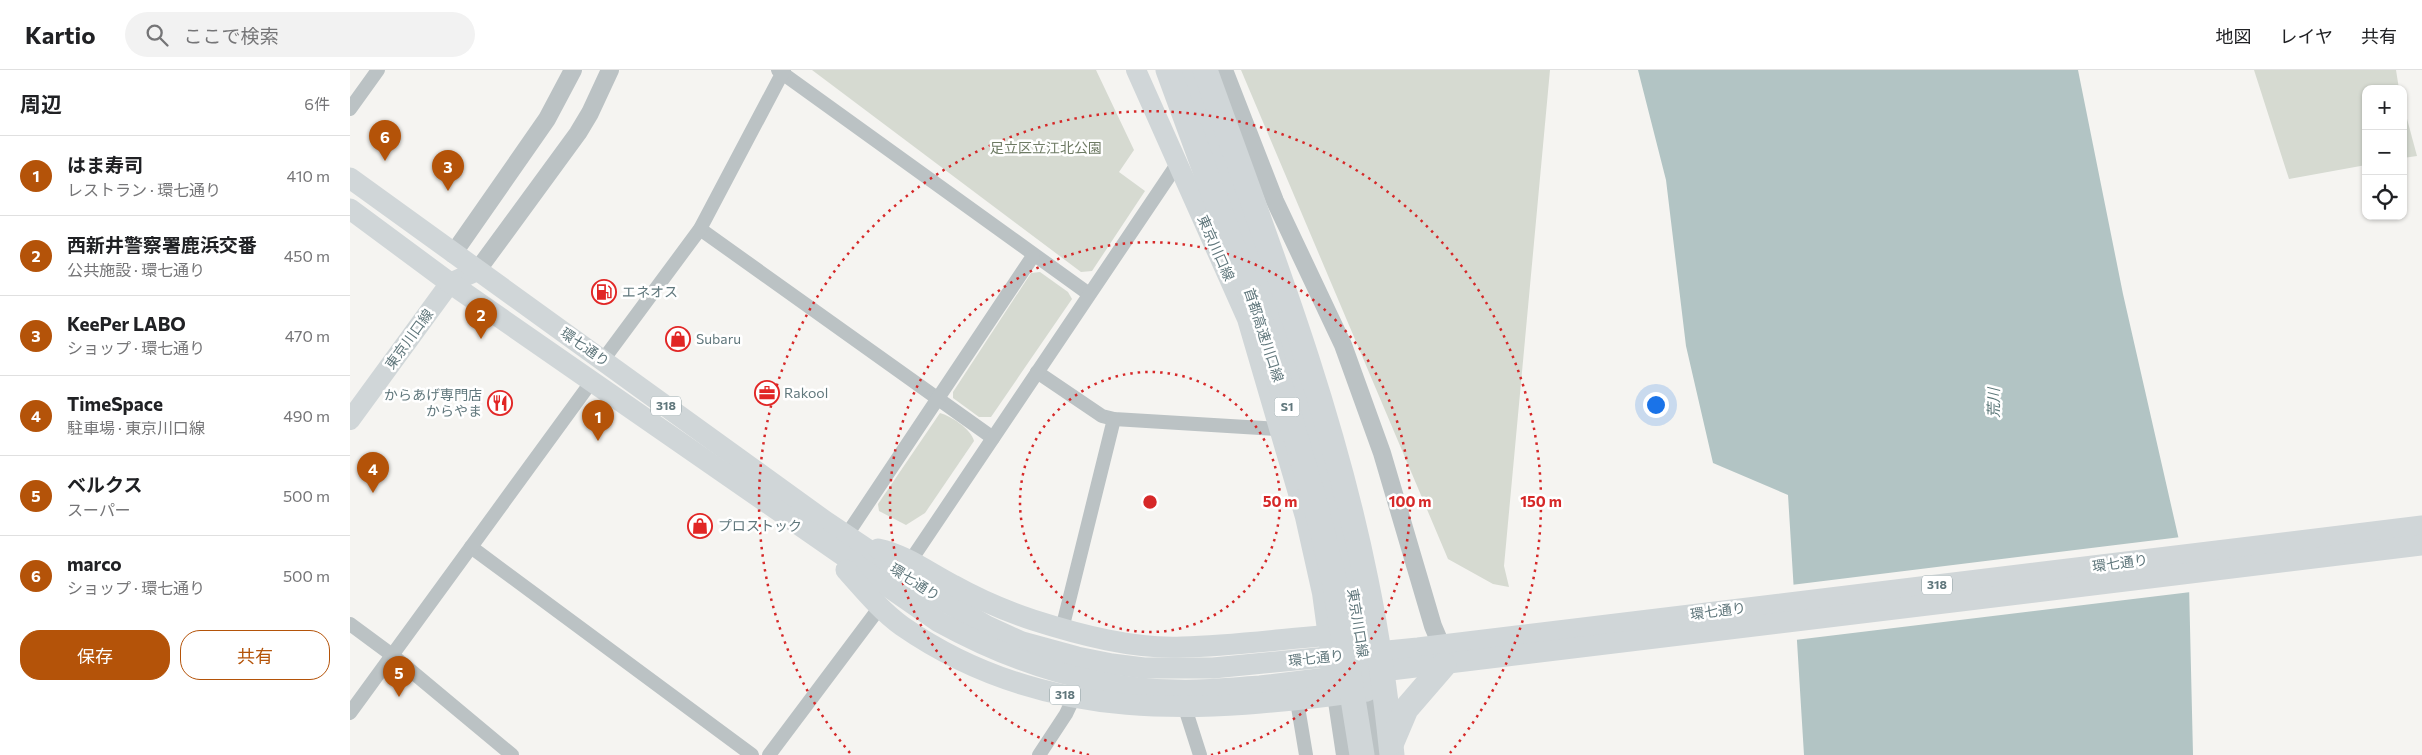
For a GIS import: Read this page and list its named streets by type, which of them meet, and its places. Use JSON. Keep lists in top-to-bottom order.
{
  "streets": {
    "highway": ["首都高速川口線", "S1"],
    "main road": ["東京川口線", "環七通り", "318"]
  },
  "crossings": [
    ["東京川口線", "環七通り"],
    ["東京川口線", "318"],
    ["環七通り", "318"]
  ],
  "water": ["荒川"],
  "parks": ["足立区立江北公園"],
  "places": {
    "fuel station": ["エネオス"],
    "shop": ["Subaru", "プロストック"],
    "office": ["Rakool"],
    "restaurant": ["からあげ専門店 からやま"]
  },
  "page": {
    "header": "Kartio",
    "search": "ここで検索",
    "nav": ["地図", "レイヤ", "共有"],
    "heading": ["周辺", "6件"],
    "map_buttons": ["+", "−"],
    "pins": [
      "6",
      "3",
      "2",
      "1",
      "4",
      "5"
    ],
    "list": [
      {
        "mark": "1",
        "name": "はま寿司",
        "note": "レストラン · 環七通り",
        "value": "410 m"
      },
      {
        "mark": "2",
        "name": "西新井警察署鹿浜交番",
        "note": "公共施設 · 環七通り",
        "value": "450 m"
      },
      {
        "mark": "3",
        "name": "KeePer LABO",
        "note": "ショップ · 環七通り",
        "value": "470 m"
      },
      {
        "mark": "4",
        "name": "TimeSpace",
        "note": "駐車場 · 東京川口線",
        "value": "490 m"
      },
      {
        "mark": "5",
        "name": "ベルクス",
        "note": "スーパー",
        "value": "500 m"
      },
      {
        "mark": "6",
        "name": "marco",
        "note": "ショップ · 環七通り",
        "value": "500 m"
      }
    ],
    "buttons": ["保存", "共有"]
  },
  "rings": ["50 m", "100 m", "150 m"]
}
